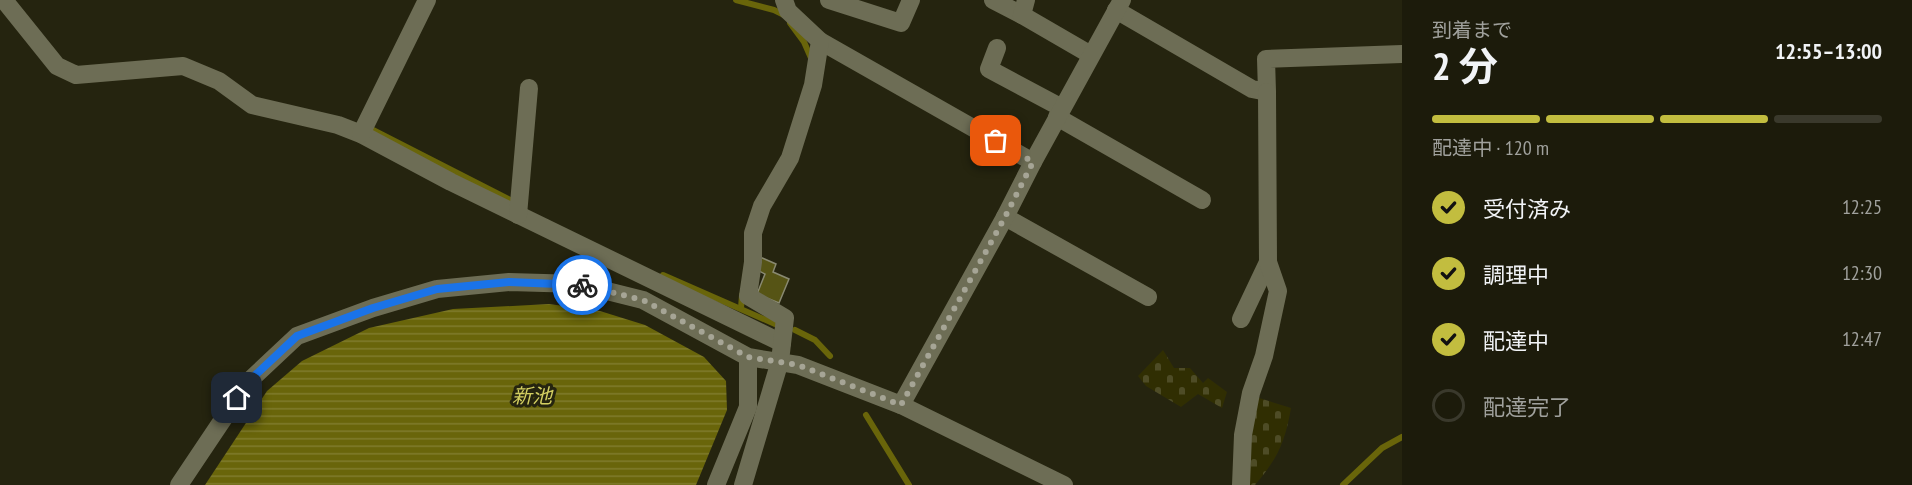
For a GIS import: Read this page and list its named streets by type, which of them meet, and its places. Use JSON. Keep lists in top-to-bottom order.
{
  "water": ["新池"],
  "page": {
    "heading": ["2 分", "到着まで", "12:55–13:00"],
    "bar": "配達中 · 120 m",
    "list": [
      ["受付済み", "12:25"],
      ["調理中", "12:30"],
      ["配達中", "12:47"],
      "配達完了"
    ]
  }
}
